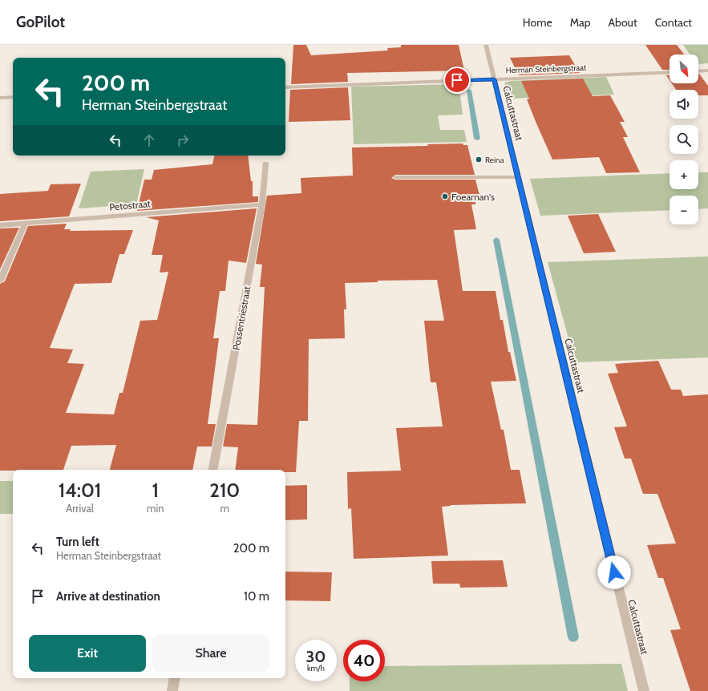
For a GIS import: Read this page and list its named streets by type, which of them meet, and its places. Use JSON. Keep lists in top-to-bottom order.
{
  "streets": {
    "street": [
      "Herman Steinbergstraat",
      "Calcuttastraat",
      "Petostraat",
      "Possentriestraat"
    ]
  },
  "crossings": [
    ["Herman Steinbergstraat", "Calcuttastraat"],
    ["Petostraat", "Possentriestraat"]
  ],
  "places": ["Reina", "Foeaman's"],
  "north": "bottom right",
  "page": {
    "header": "GoPilot",
    "nav": [
      "Home",
      "Map",
      "About",
      "Contact"
    ],
    "map_buttons": ["+", "−"],
    "turn": ["200 m", "Herman Steinbergstraat"],
    "eta": [
      "14:01",
      "Arrival",
      "1",
      "min",
      "210",
      "m"
    ],
    "list": [
      {
        "name": "Turn left",
        "note": "Herman Steinbergstraat",
        "value": "200 m"
      },
      {
        "name": "Arrive at destination",
        "value": "10 m"
      }
    ],
    "buttons": ["Exit", "Share"],
    "speed": "30 km/h",
    "limit": "40"
  }
}
